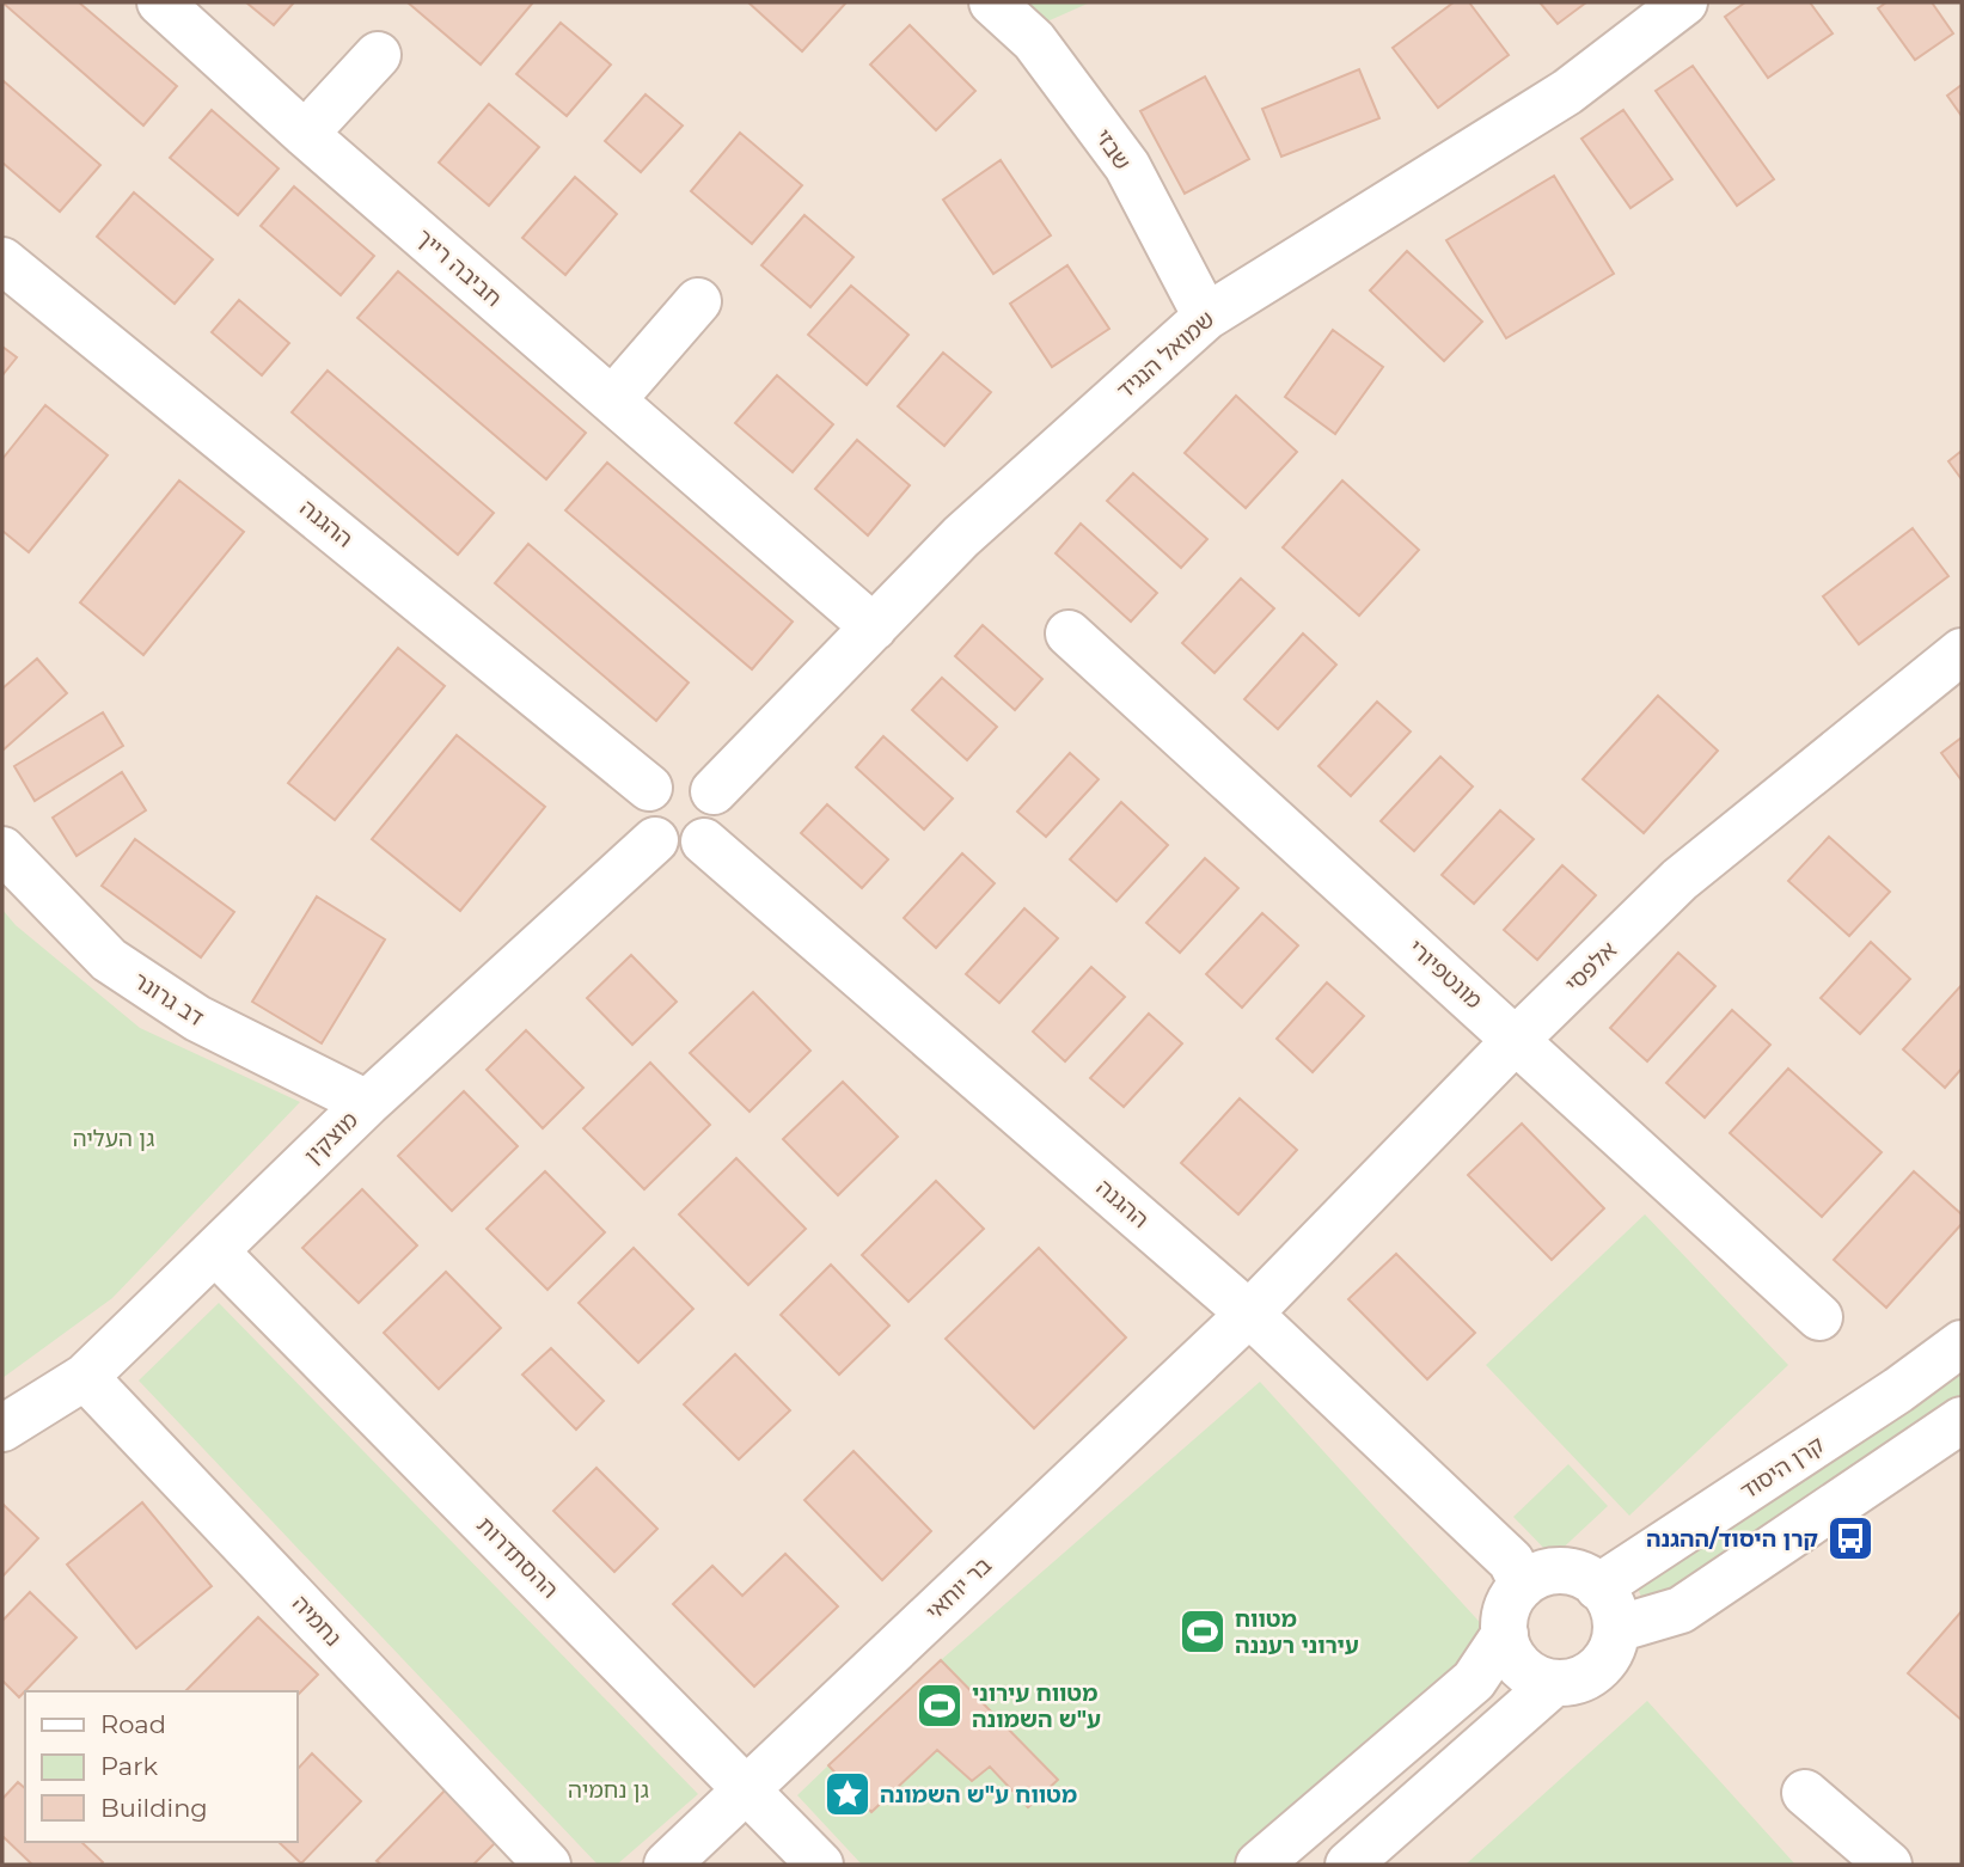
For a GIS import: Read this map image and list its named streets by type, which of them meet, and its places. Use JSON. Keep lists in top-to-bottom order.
{
  "streets": {
    "street": [
      "שבזי",
      "חביבה רייך",
      "שמואל הנגיד",
      "ההגנה",
      "אלפסי",
      "מונטפיורי",
      "דב גרונר",
      "מוצקין",
      "קרן היסוד",
      "ההסתדרות",
      "בר יוחאי",
      "נחמיה"
    ]
  },
  "crossings": [
    ["שבזי", "שמואל הנגיד"],
    ["חביבה רייך", "שמואל הנגיד"],
    ["שמואל הנגיד", "ההגנה"],
    ["שמואל הנגיד", "מוצקין"],
    ["ההגנה", "אלפסי"],
    ["ההגנה", "מוצקין"],
    ["ההגנה", "קרן היסוד"],
    ["ההגנה", "בר יוחאי"],
    ["אלפסי", "מונטפיורי"],
    ["אלפסי", "בר יוחאי"],
    ["דב גרונר", "מוצקין"],
    ["מוצקין", "ההסתדרות"],
    ["מוצקין", "נחמיה"],
    ["ההסתדרות", "בר יוחאי"]
  ],
  "parks": ["גן העליה", "גן נחמיה"],
  "places": {
    "bus stop": ["קרן היסוד/ההגנה"],
    "sports": ["מטווח עירוני רעננה", "מטווח עירוני ע\"ש השמונה"],
    "place": ["מטווח ע\"ש השמונה"]
  },
  "legend": ["Road", "Park", "Building"]
}
